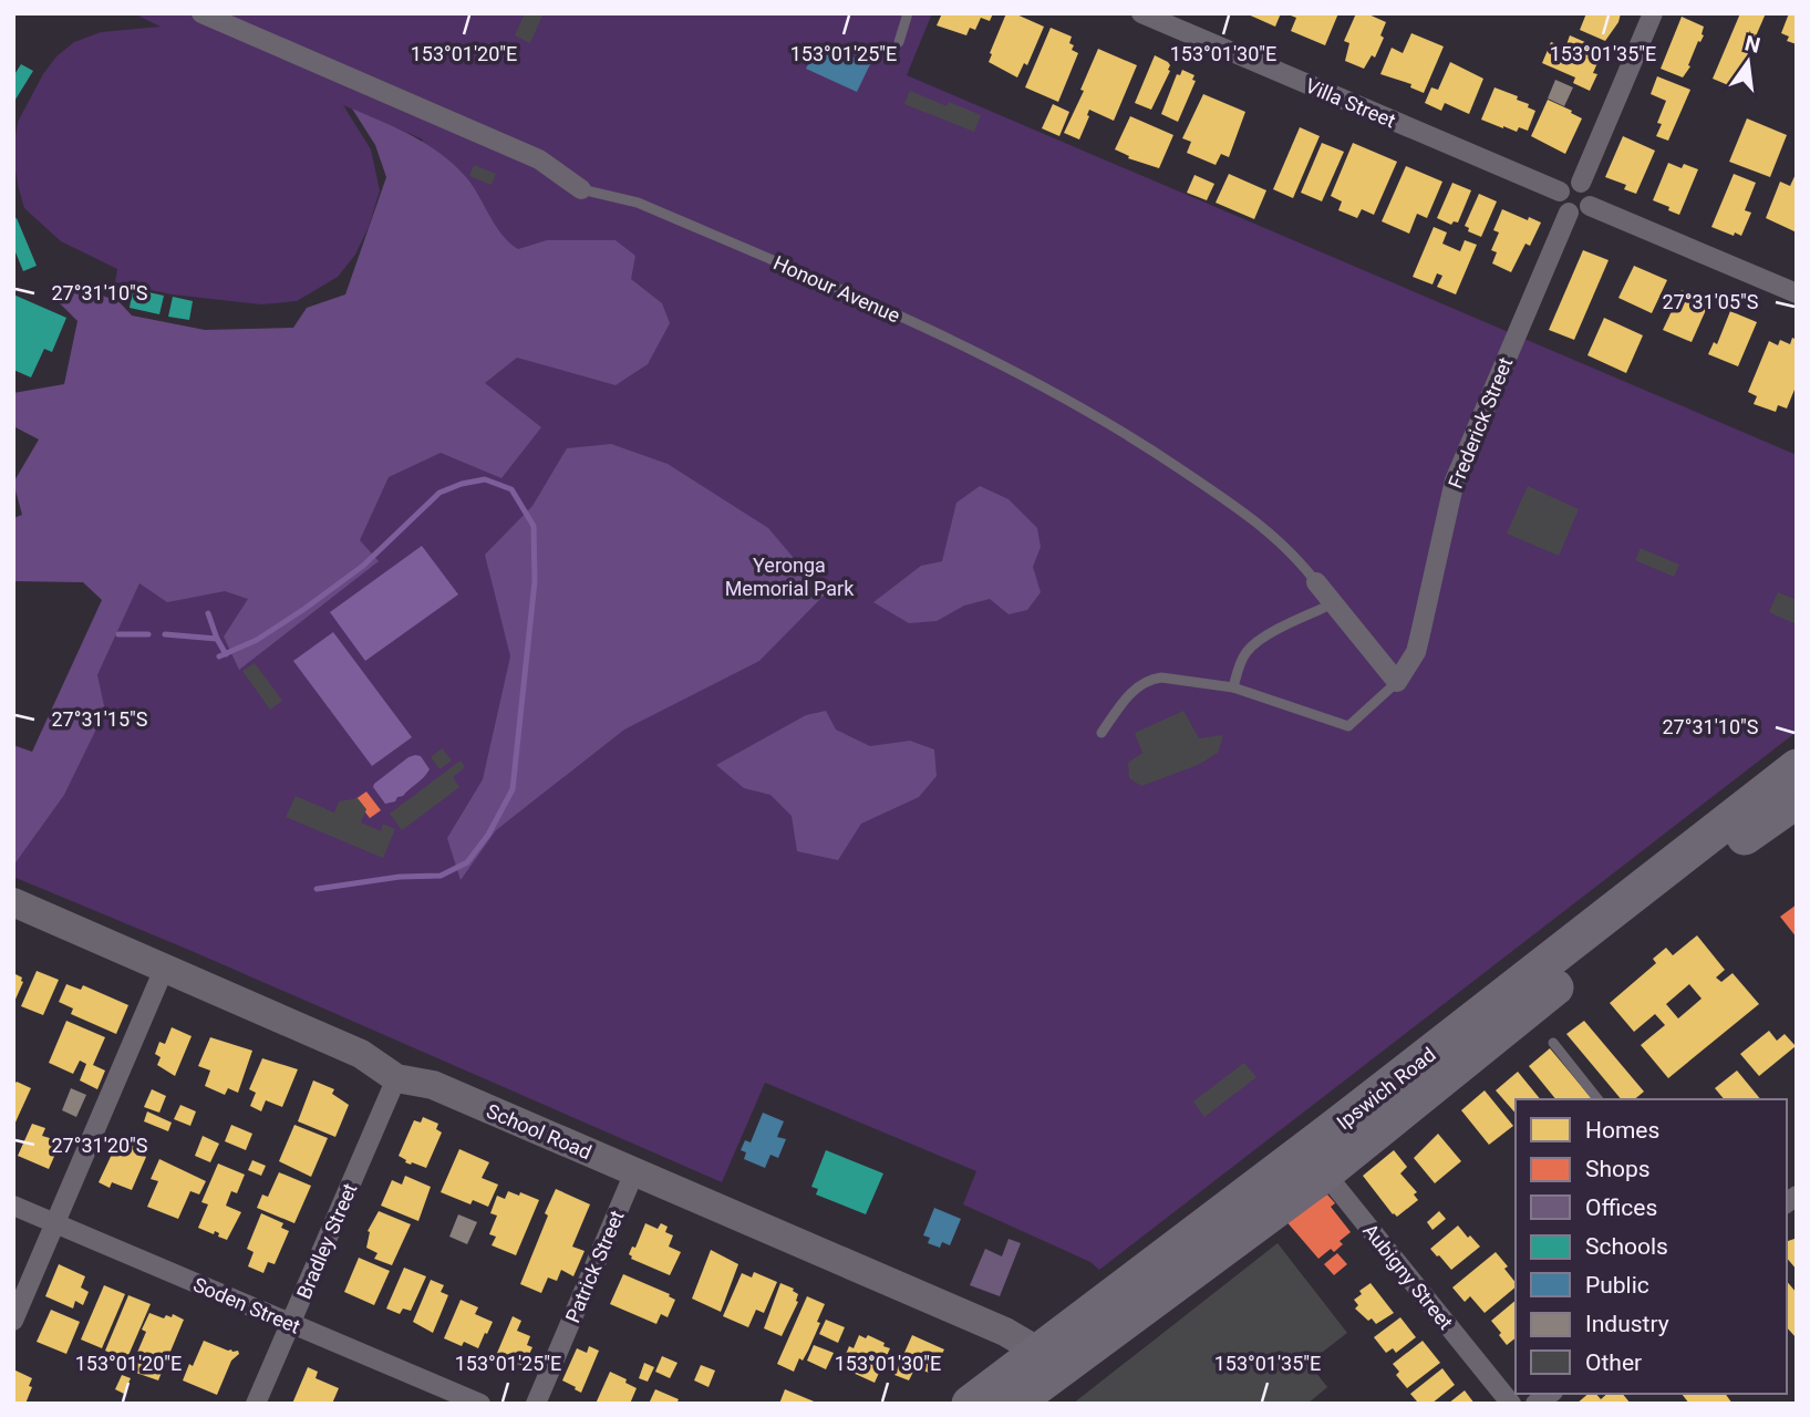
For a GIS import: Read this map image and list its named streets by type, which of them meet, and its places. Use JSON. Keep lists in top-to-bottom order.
{
  "streets": {
    "highway": ["Ipswich Road"],
    "street": [
      "Villa Street",
      "Honour Avenue",
      "Frederick Street",
      "School Road",
      "Bradley Street",
      "Patrick Street",
      "Aubigny Street",
      "Soden Street"
    ]
  },
  "crossings": [
    ["Villa Street", "Frederick Street"],
    ["Honour Avenue", "Frederick Street"],
    ["Ipswich Road", "School Road"],
    ["Ipswich Road", "Aubigny Street"],
    ["School Road", "Bradley Street"],
    ["School Road", "Patrick Street"],
    ["Bradley Street", "Soden Street"]
  ],
  "parks": ["Yeronga Memorial Park"],
  "legend": [
    "Homes",
    "Shops",
    "Offices",
    "Schools",
    "Public",
    "Industry",
    "Other"
  ],
  "north": "top",
  "coordinates": [
    "153°01'20\"E",
    "153°01'25\"E",
    "153°01'30\"E",
    "153°01'35\"E",
    "27°31'10\"S",
    "27°31'05\"S",
    "27°31'15\"S",
    "27°31'20\"S"
  ]
}
